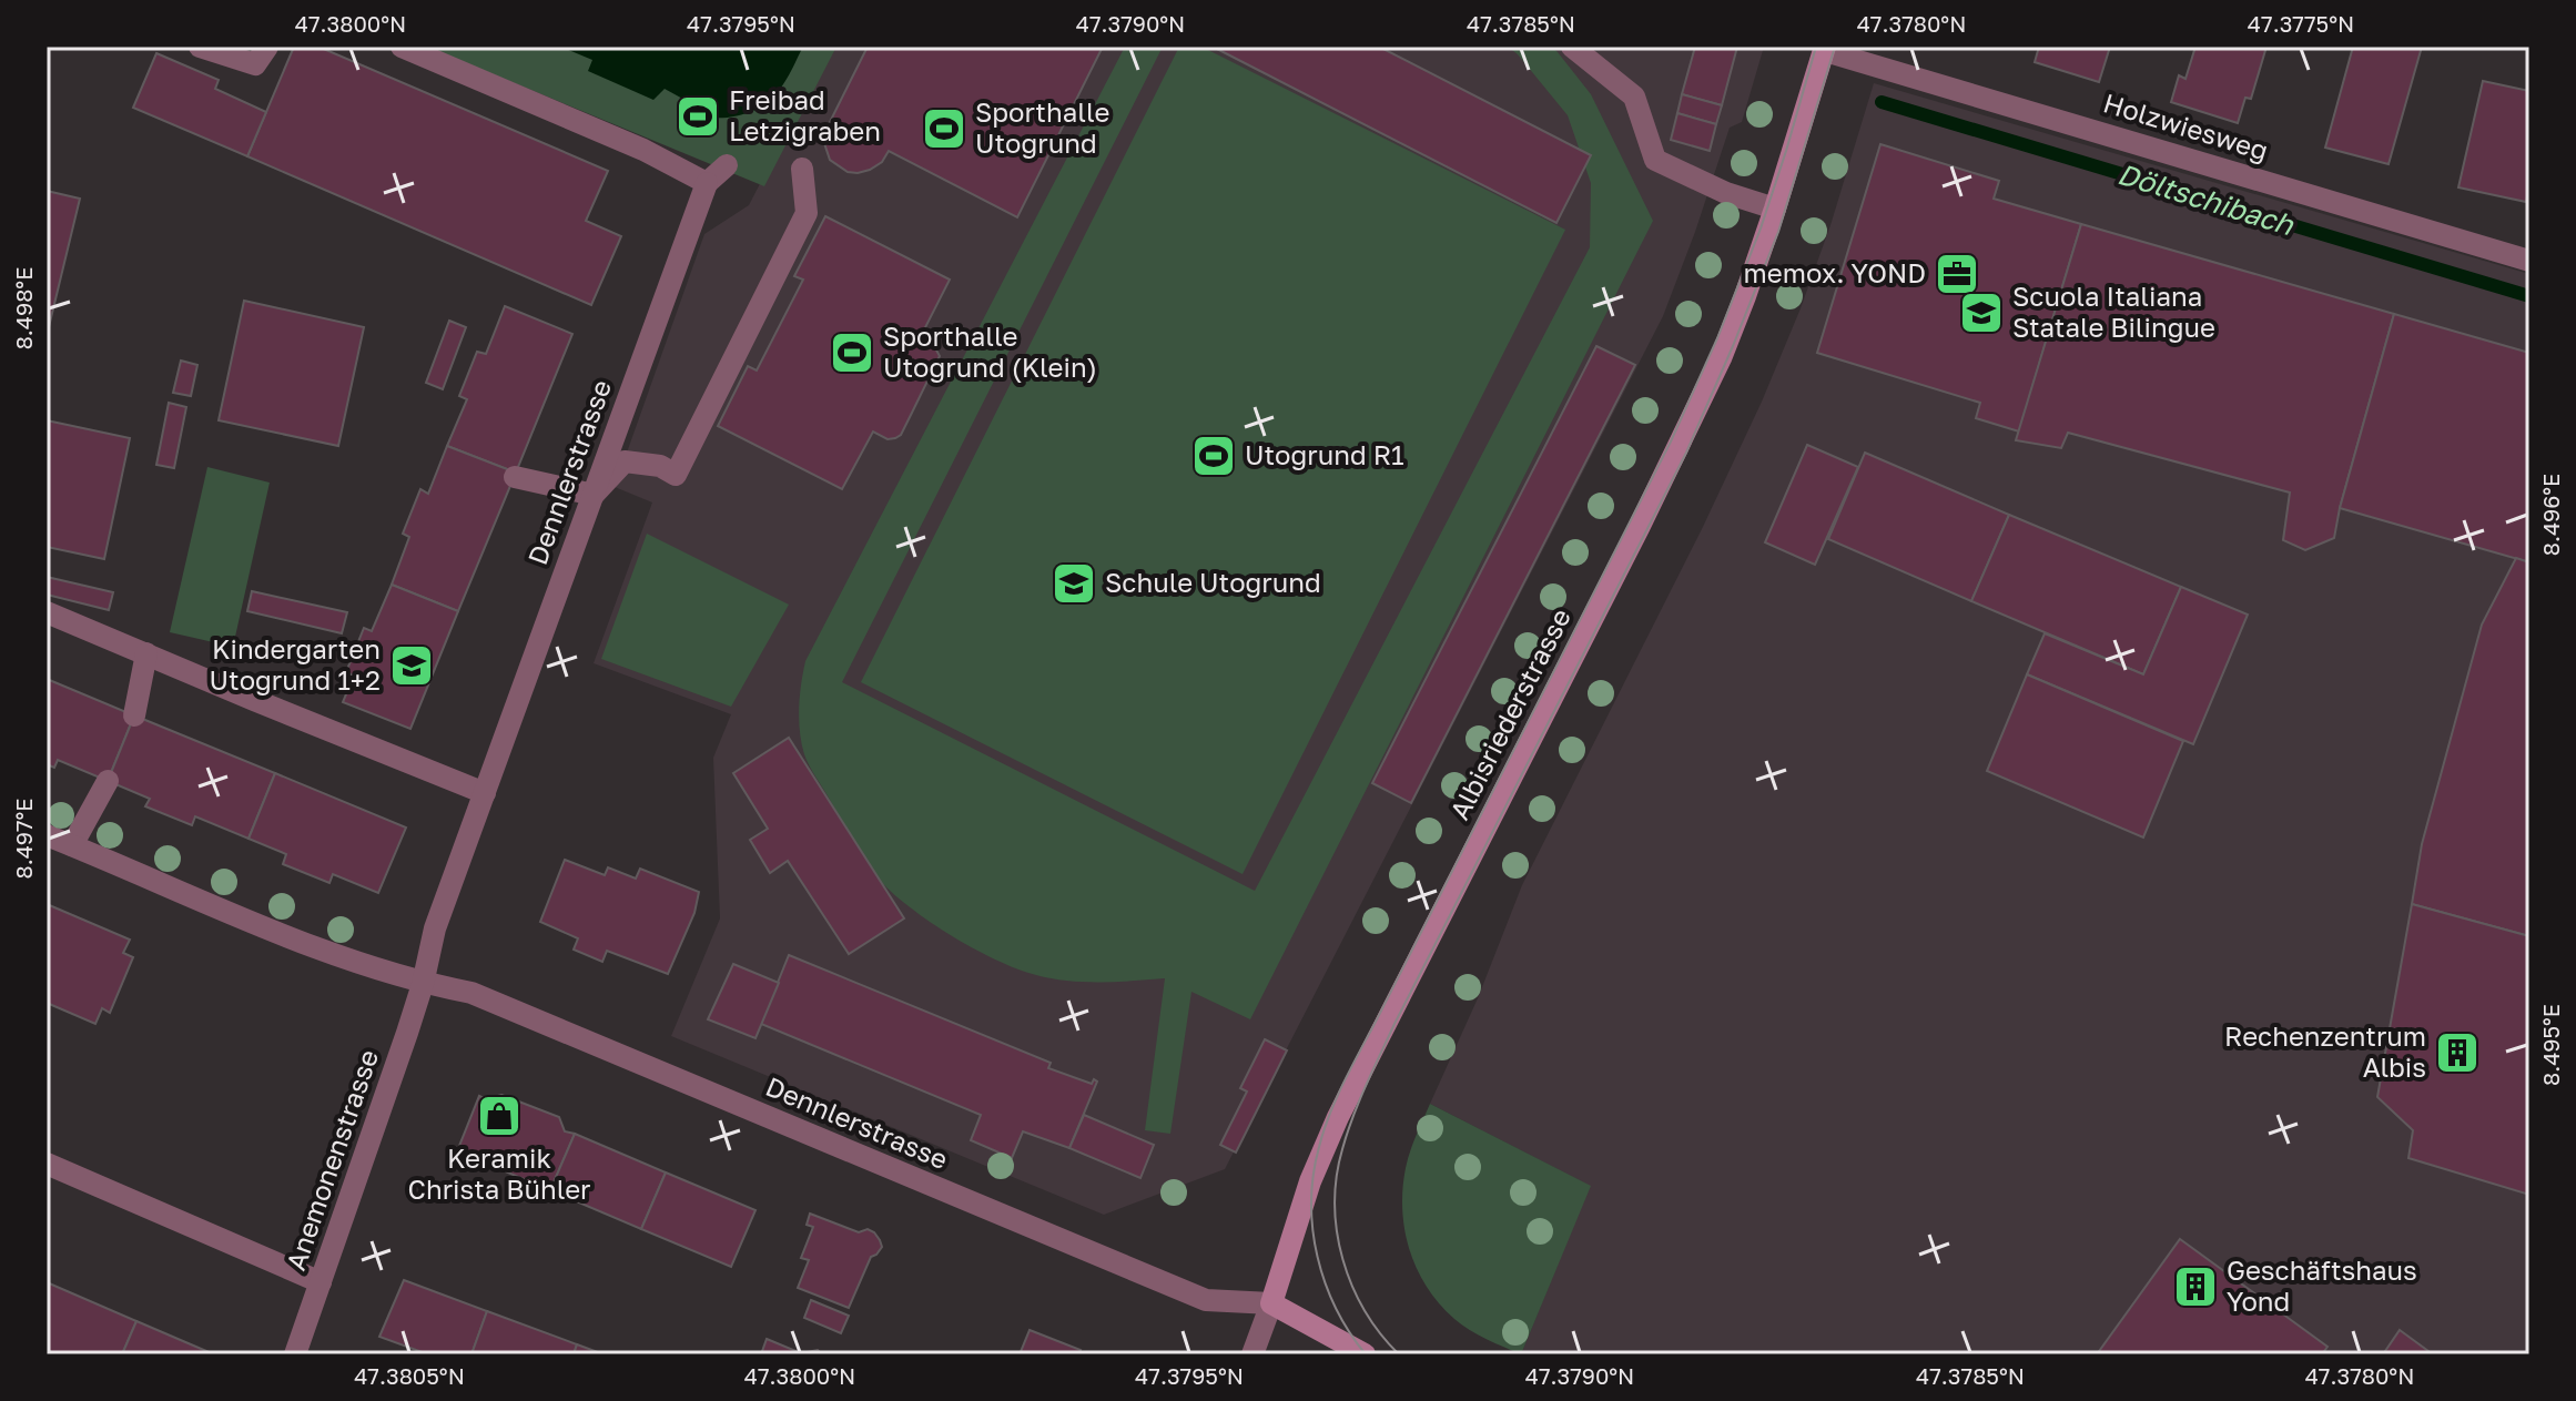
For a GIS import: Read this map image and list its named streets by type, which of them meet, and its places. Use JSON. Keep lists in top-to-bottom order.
{
  "streets": {
    "main road": ["Albisriederstrasse"],
    "street": ["Holzwiesweg", "Dennlerstrasse", "Anemonenstrasse"]
  },
  "crossings": [
    ["Holzwiesweg", "Albisriederstrasse"],
    ["Dennlerstrasse", "Albisriederstrasse"],
    ["Dennlerstrasse", "Anemonenstrasse"]
  ],
  "water": ["Döltschibach"],
  "places": {
    "sports": [
      "Freibad Letzigraben",
      "Sporthalle Utogrund",
      "Sporthalle Utogrund (Klein)",
      "Utogrund R1"
    ],
    "office": ["memox. YOND"],
    "school or university": ["Scuola Italiana Statale Bilingue", "Schule Utogrund", "Kindergarten Utogrund 1+2"],
    "building": ["Rechenzentrum Albis", "Geschäftshaus Yond"],
    "shop": ["Keramik Christa Bühler"]
  },
  "coordinates": [
    "47.3800°N",
    "47.3795°N",
    "47.3790°N",
    "47.3785°N",
    "47.3780°N",
    "47.3775°N",
    "8.498°E",
    "8.496°E",
    "8.497°E",
    "8.495°E",
    "47.3805°N"
  ]
}
